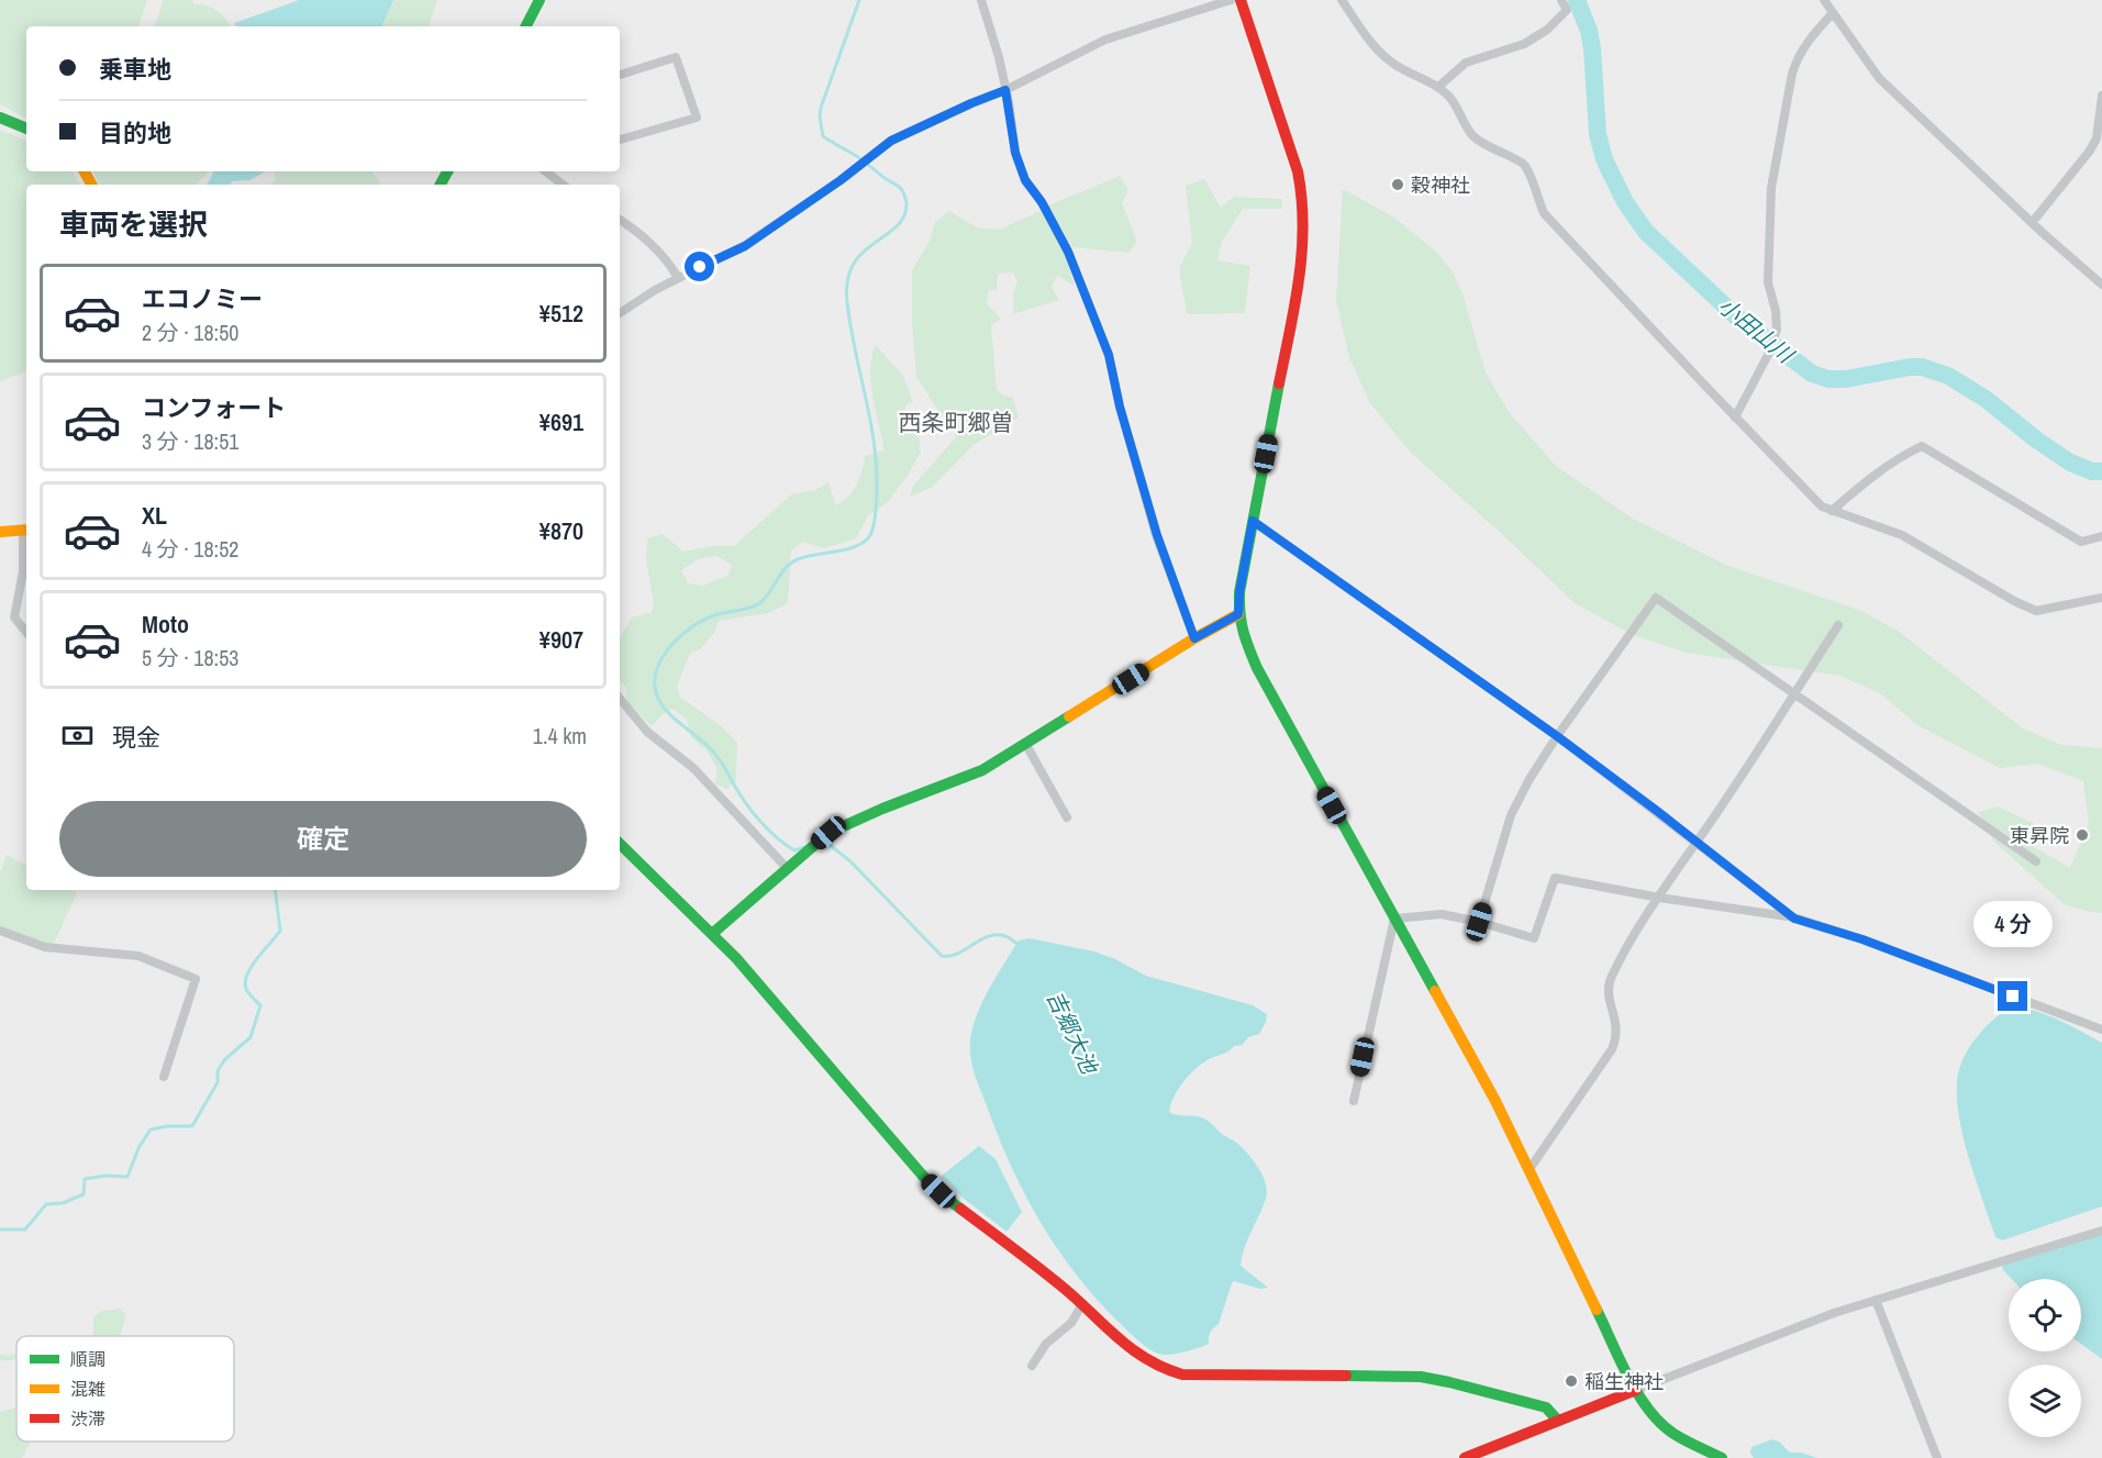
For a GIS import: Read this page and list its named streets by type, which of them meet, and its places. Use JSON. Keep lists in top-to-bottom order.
{
  "districts": ["西条町郷曽"],
  "water": ["小田山川", "吉郷大池"],
  "places": ["穀神社", "東昇院", "稲生神社"],
  "legend": ["順調", "混雑", "渋滞"],
  "page": {
    "banner": ["乗車地", "目的地"],
    "heading": "車両を選択",
    "list": [
      {
        "name": "エコノミー",
        "note": "2 分 · 18:50",
        "value": "¥512"
      },
      {
        "name": "コンフォート",
        "note": "3 分 · 18:51",
        "value": "¥691"
      },
      {
        "name": "XL",
        "note": "4 分 · 18:52",
        "value": "¥870"
      },
      {
        "name": "Moto",
        "note": "5 分 · 18:53",
        "value": "¥907"
      }
    ],
    "pay": ["現金", "1.4 km"],
    "buttons": "確定",
    "bubble": "4 分"
  }
}
